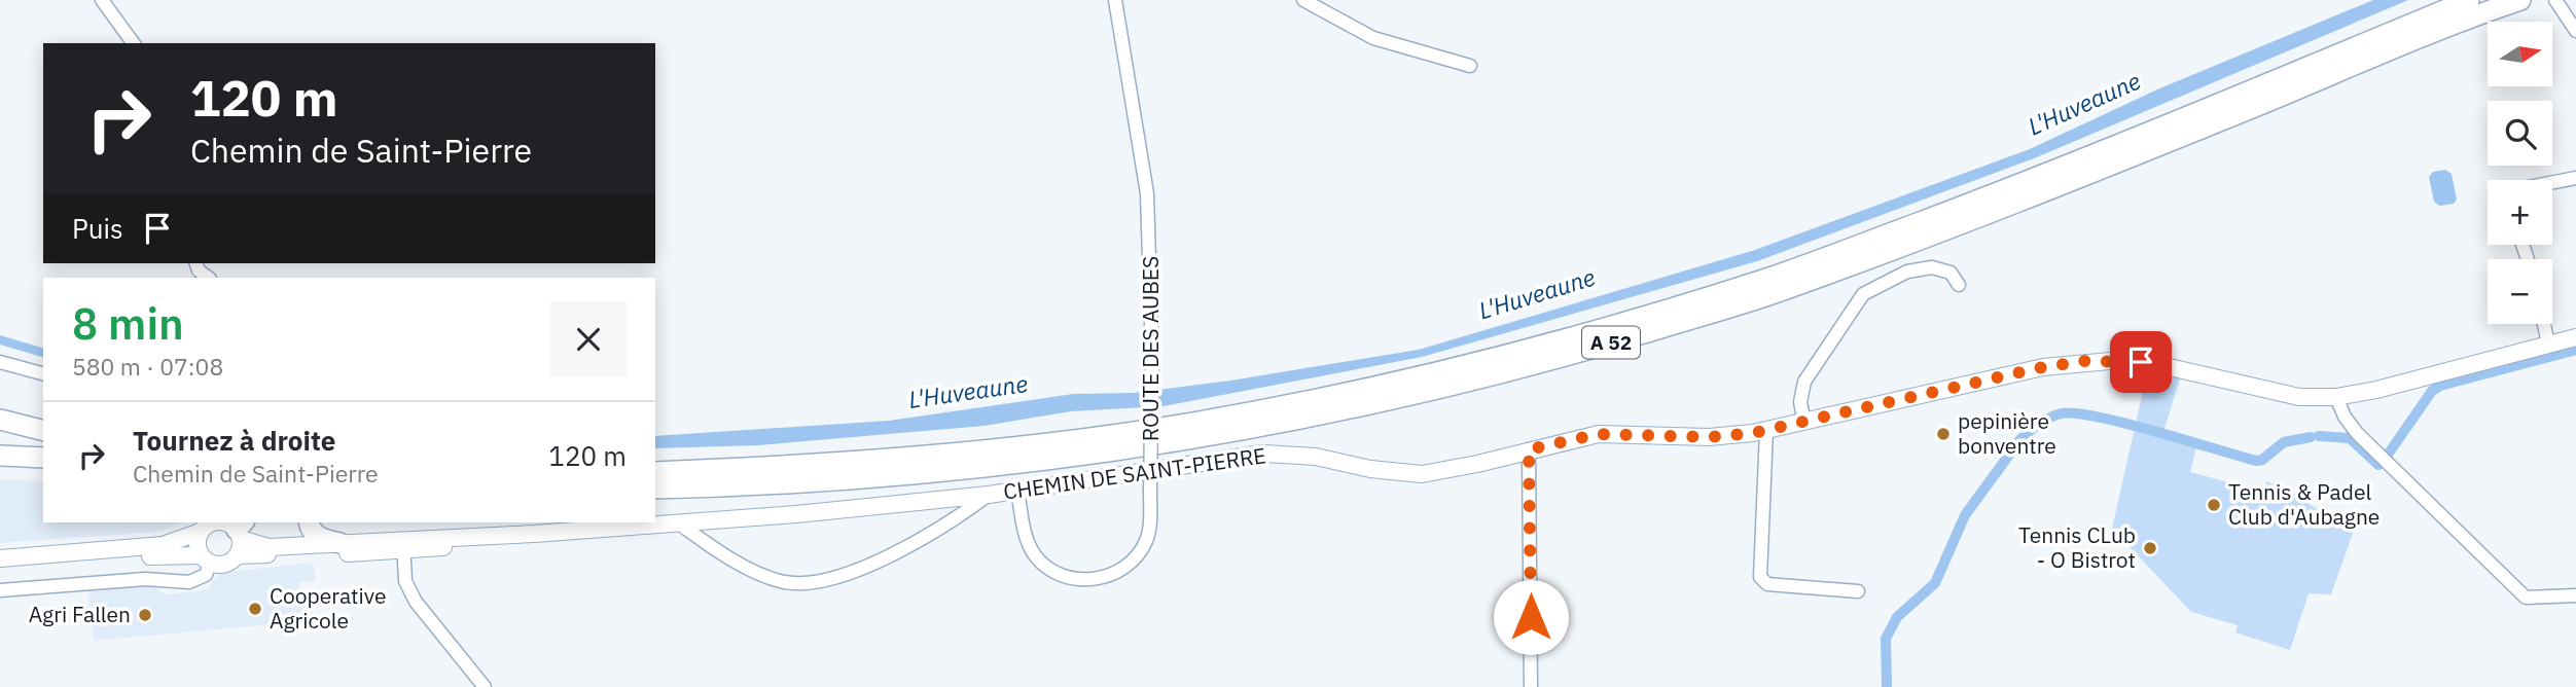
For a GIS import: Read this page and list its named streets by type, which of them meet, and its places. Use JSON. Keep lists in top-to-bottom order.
{
  "streets": {
    "highway": ["A 52"],
    "main road": ["CHEMIN DE SAINT-PIERRE"],
    "street": ["ROUTE DES AUBES"]
  },
  "crossings": [
    ["ROUTE DES AUBES", "CHEMIN DE SAINT-PIERRE"]
  ],
  "water": ["L'Huveaune"],
  "places": [
    "pepinière bonventre",
    "Tennis & Padel Club d'Aubagne",
    "Tennis CLub - O Bistrot",
    "Cooperative Agricole",
    "Agri Fallen"
  ],
  "north": "right",
  "page": {
    "map_buttons": ["+", "−"],
    "turn": ["120 m", "Chemin de Saint-Pierre"],
    "then": "Puis",
    "heading": ["8 min", "580 m · 07:08"],
    "list": [
      {
        "name": "Tournez à droite",
        "note": "Chemin de Saint-Pierre",
        "value": "120 m"
      }
    ]
  }
}
